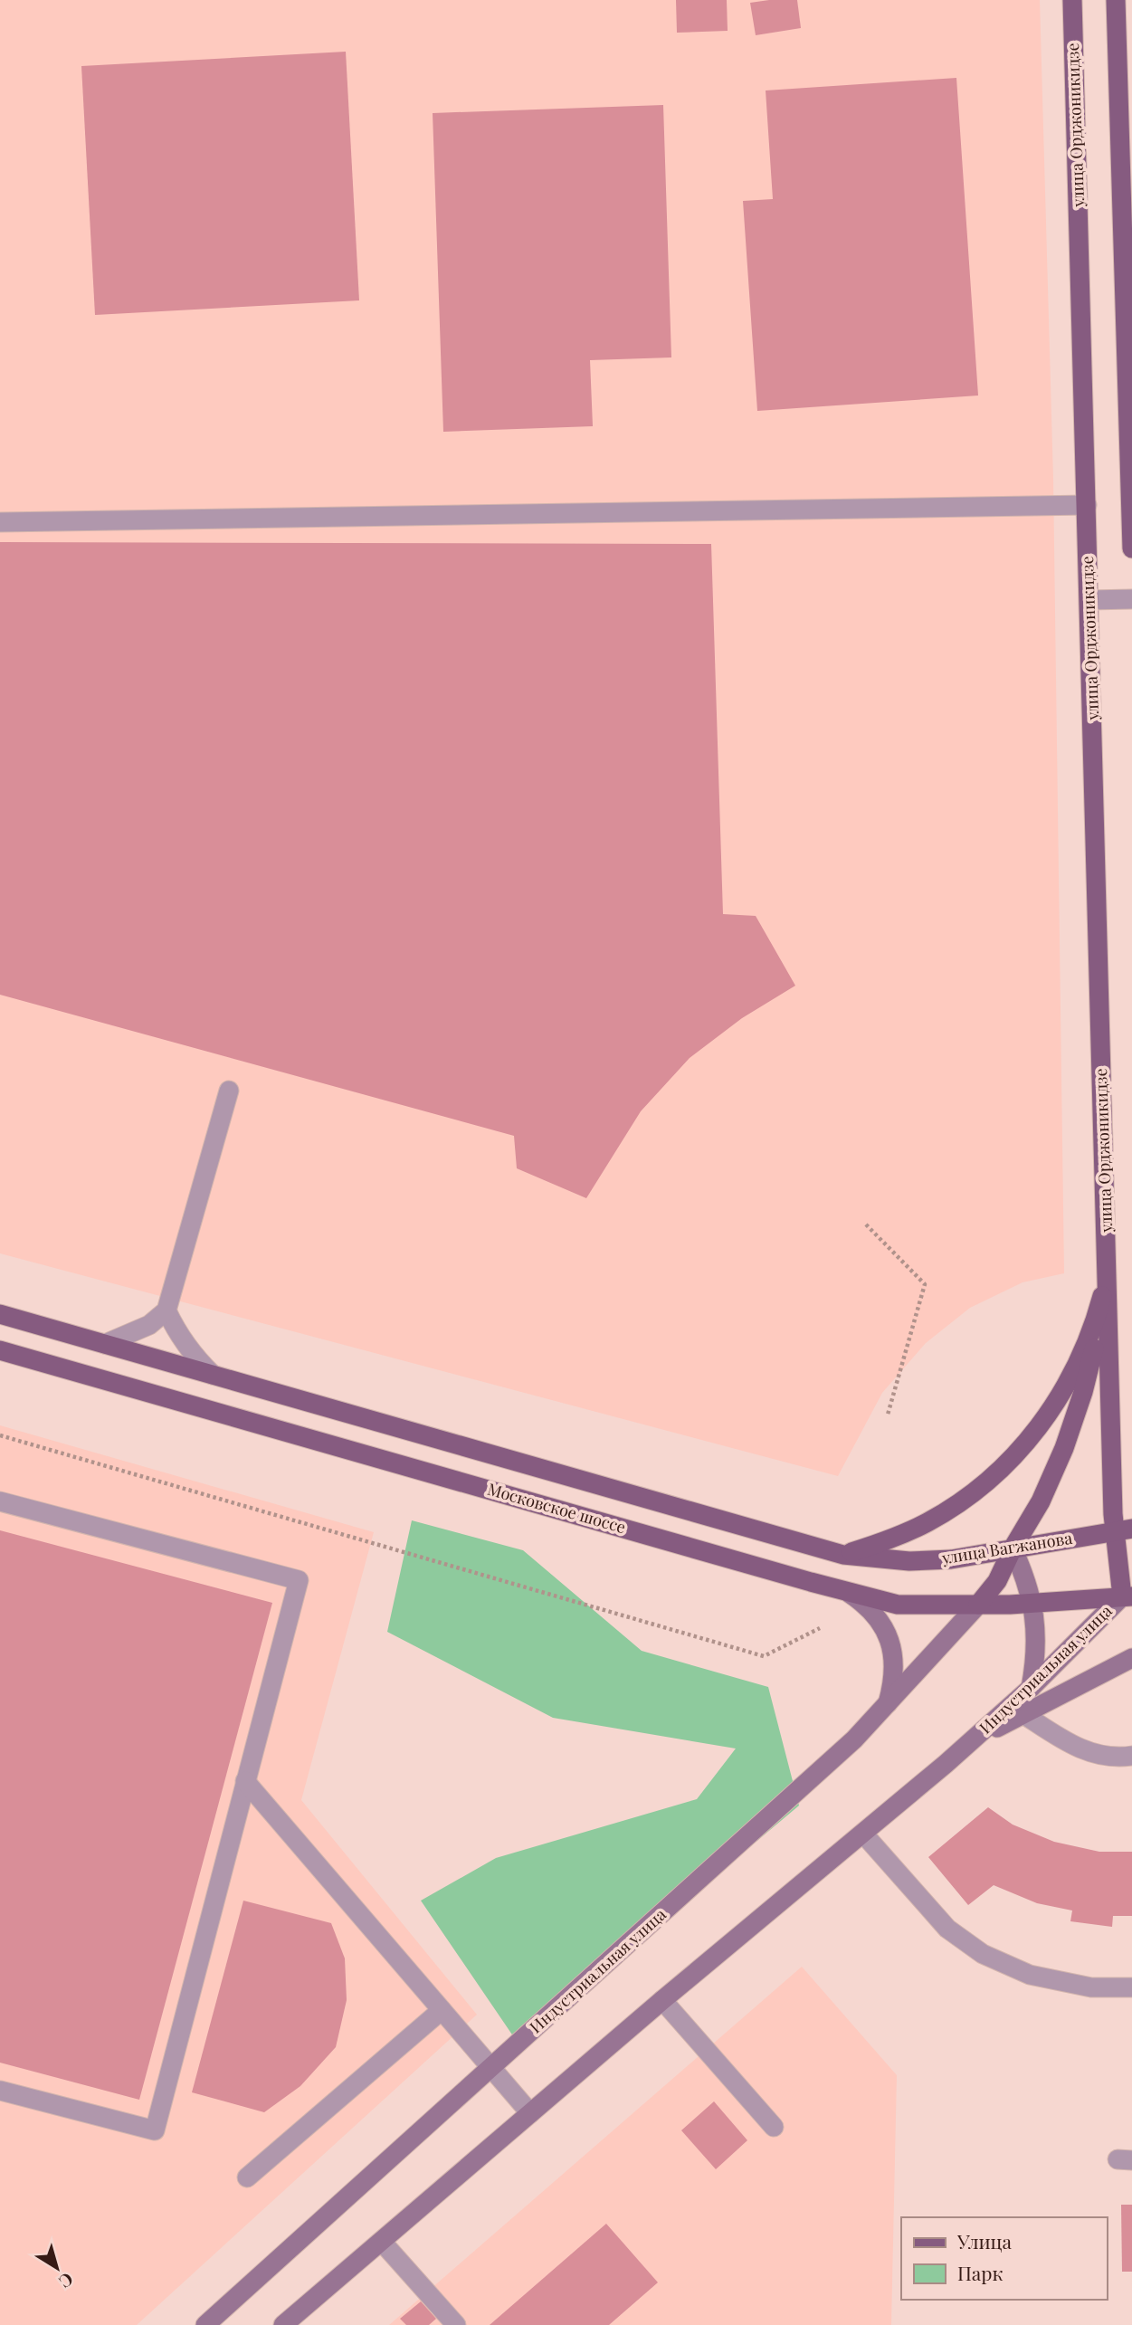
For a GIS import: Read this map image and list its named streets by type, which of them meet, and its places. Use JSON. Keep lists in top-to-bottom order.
{
  "streets": {
    "main road": ["улица Орджоникидзе", "Московское шоссе", "улица Вагжанова"],
    "street": ["Индустриальная улица"]
  },
  "crossings": [
    ["Московское шоссе", "Индустриальная улица"]
  ],
  "legend": ["Улица", "Парк"],
  "north": "bottom right"
}
